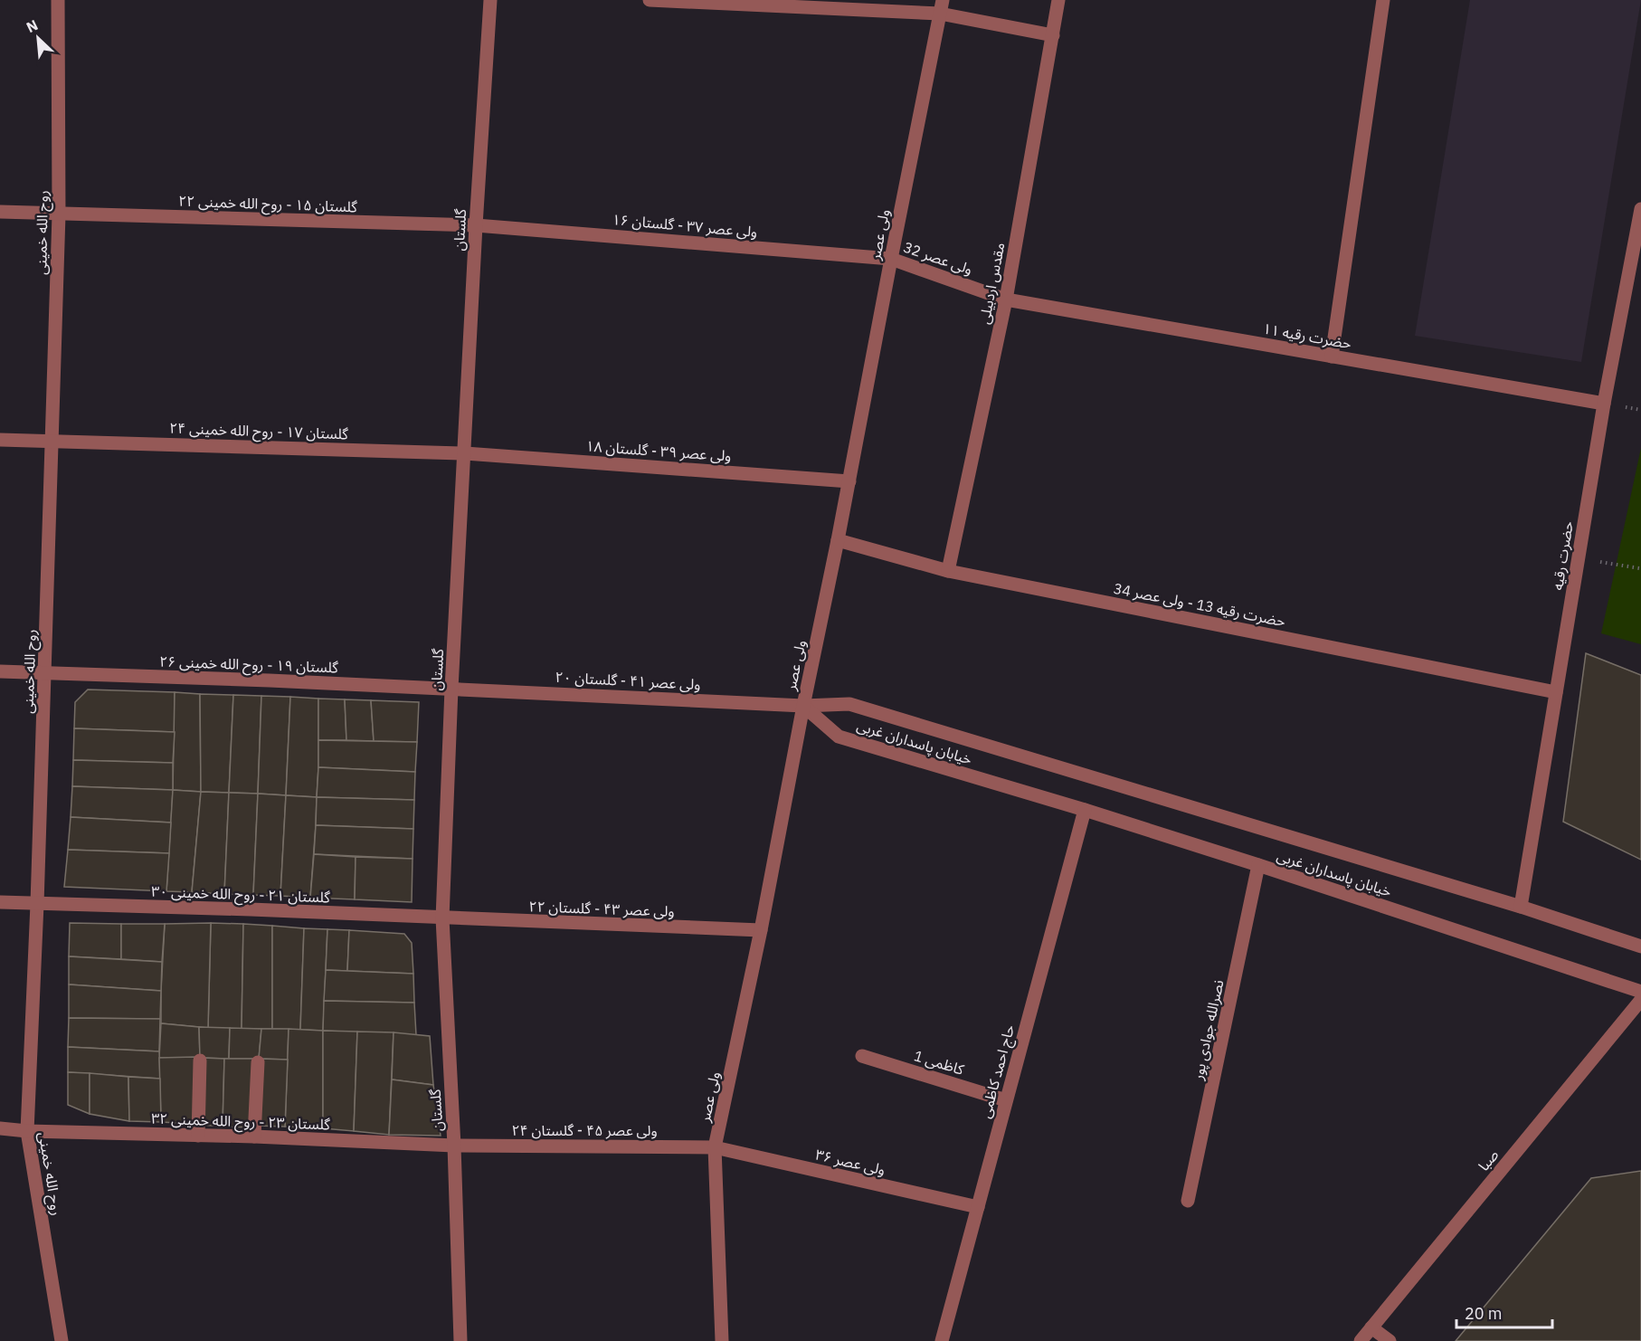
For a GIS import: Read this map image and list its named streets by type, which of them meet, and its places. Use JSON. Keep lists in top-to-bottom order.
{
  "streets": {
    "street": [
      "گلستان ۱۵ - روح الله خمینی ۲۲",
      "ولی عصر ۳۷ - گلستان ۱۶",
      "گلستان",
      "روح الله خمینی",
      "ولی عصر",
      "ولی عصر 32",
      "مقدس اردبیلی",
      "حضرت رقیه ۱۱",
      "گلستان ۱۷ - روح الله خمینی ۲۴",
      "ولی عصر ۳۹ - گلستان ۱۸",
      "حضرت رقیه",
      "حضرت رقیه 13 - ولی عصر 34",
      "گلستان ۱۹ - روح الله خمینی ۲۶",
      "ولی عصر ۴۱ - گلستان ۲۰",
      "خیابان پاسداران غربی",
      "گلستان ۲۱ - روح الله خمینی ۳۰",
      "ولی عصر ۴۳ - گلستان ۲۲",
      "نصرالله جوادی پور",
      "کاظمی 1",
      "حاج احمد کاظمی",
      "گلستان ۲۳ - روح الله خمینی ۳۲",
      "ولی عصر ۴۵ - گلستان ۲۴",
      "صبا",
      "ولی عصر ۳۶"
    ]
  },
  "crossings": [
    ["گلستان ۱۵ - روح الله خمینی ۲۲", "ولی عصر ۳۷ - گلستان ۱۶"],
    ["گلستان ۱۵ - روح الله خمینی ۲۲", "گلستان"],
    ["گلستان ۱۵ - روح الله خمینی ۲۲", "روح الله خمینی"],
    ["ولی عصر ۳۷ - گلستان ۱۶", "گلستان"],
    ["ولی عصر ۳۷ - گلستان ۱۶", "ولی عصر"],
    ["ولی عصر ۳۷ - گلستان ۱۶", "ولی عصر 32"],
    ["گلستان", "گلستان ۱۷ - روح الله خمینی ۲۴"],
    ["گلستان", "ولی عصر ۳۹ - گلستان ۱۸"],
    ["گلستان", "گلستان ۱۹ - روح الله خمینی ۲۶"],
    ["گلستان", "ولی عصر ۴۱ - گلستان ۲۰"],
    ["گلستان", "گلستان ۲۱ - روح الله خمینی ۳۰"],
    ["گلستان", "ولی عصر ۴۳ - گلستان ۲۲"],
    ["گلستان", "گلستان ۲۳ - روح الله خمینی ۳۲"],
    ["گلستان", "ولی عصر ۴۵ - گلستان ۲۴"],
    ["روح الله خمینی", "گلستان ۱۷ - روح الله خمینی ۲۴"],
    ["روح الله خمینی", "گلستان ۱۹ - روح الله خمینی ۲۶"],
    ["روح الله خمینی", "گلستان ۲۱ - روح الله خمینی ۳۰"],
    ["روح الله خمینی", "گلستان ۲۳ - روح الله خمینی ۳۲"],
    ["ولی عصر", "ولی عصر 32"],
    ["ولی عصر", "ولی عصر ۳۹ - گلستان ۱۸"],
    ["ولی عصر", "حضرت رقیه 13 - ولی عصر 34"],
    ["ولی عصر", "ولی عصر ۴۱ - گلستان ۲۰"],
    ["ولی عصر", "خیابان پاسداران غربی"],
    ["ولی عصر", "ولی عصر ۴۳ - گلستان ۲۲"],
    ["ولی عصر", "ولی عصر ۴۵ - گلستان ۲۴"],
    ["ولی عصر", "ولی عصر ۳۶"],
    ["ولی عصر 32", "مقدس اردبیلی"],
    ["ولی عصر 32", "حضرت رقیه ۱۱"],
    ["مقدس اردبیلی", "حضرت رقیه ۱۱"],
    ["مقدس اردبیلی", "حضرت رقیه 13 - ولی عصر 34"],
    ["حضرت رقیه ۱۱", "حضرت رقیه"],
    ["گلستان ۱۷ - روح الله خمینی ۲۴", "ولی عصر ۳۹ - گلستان ۱۸"],
    ["حضرت رقیه", "حضرت رقیه 13 - ولی عصر 34"],
    ["حضرت رقیه", "خیابان پاسداران غربی"],
    ["گلستان ۱۹ - روح الله خمینی ۲۶", "ولی عصر ۴۱ - گلستان ۲۰"],
    ["ولی عصر ۴۱ - گلستان ۲۰", "خیابان پاسداران غربی"],
    ["خیابان پاسداران غربی", "نصرالله جوادی پور"],
    ["خیابان پاسداران غربی", "حاج احمد کاظمی"],
    ["گلستان ۲۱ - روح الله خمینی ۳۰", "ولی عصر ۴۳ - گلستان ۲۲"],
    ["کاظمی 1", "حاج احمد کاظمی"],
    ["حاج احمد کاظمی", "ولی عصر ۳۶"],
    ["گلستان ۲۳ - روح الله خمینی ۳۲", "ولی عصر ۴۵ - گلستان ۲۴"],
    ["ولی عصر ۴۵ - گلستان ۲۴", "ولی عصر ۳۶"]
  ],
  "scale_bar": "20 m",
  "north": "top left"
}
